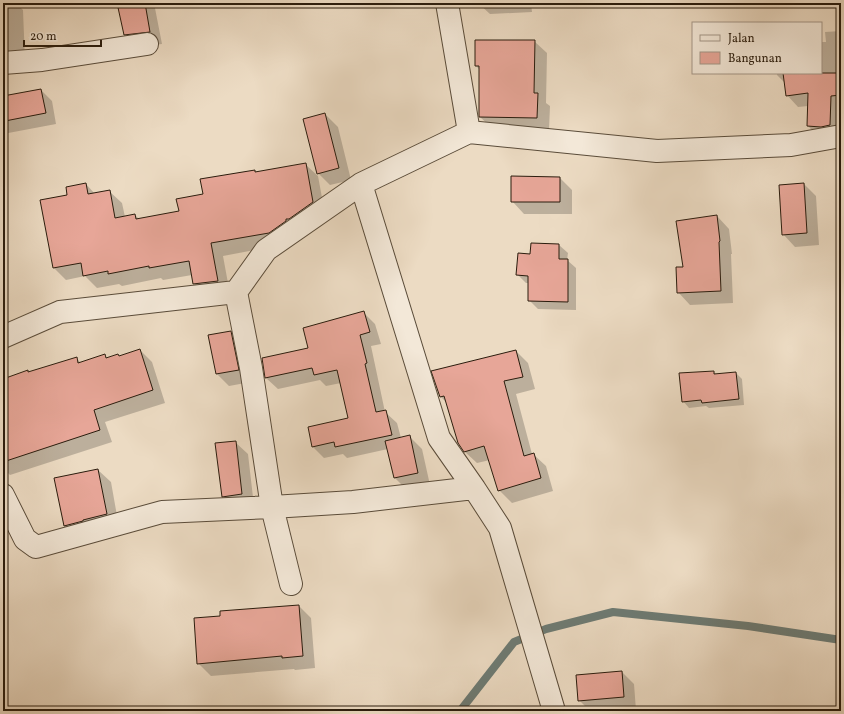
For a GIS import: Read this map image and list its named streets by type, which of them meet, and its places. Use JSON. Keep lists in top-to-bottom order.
{
  "legend": ["Jalan", "Bangunan"],
  "scale_bar": "20 m"
}
